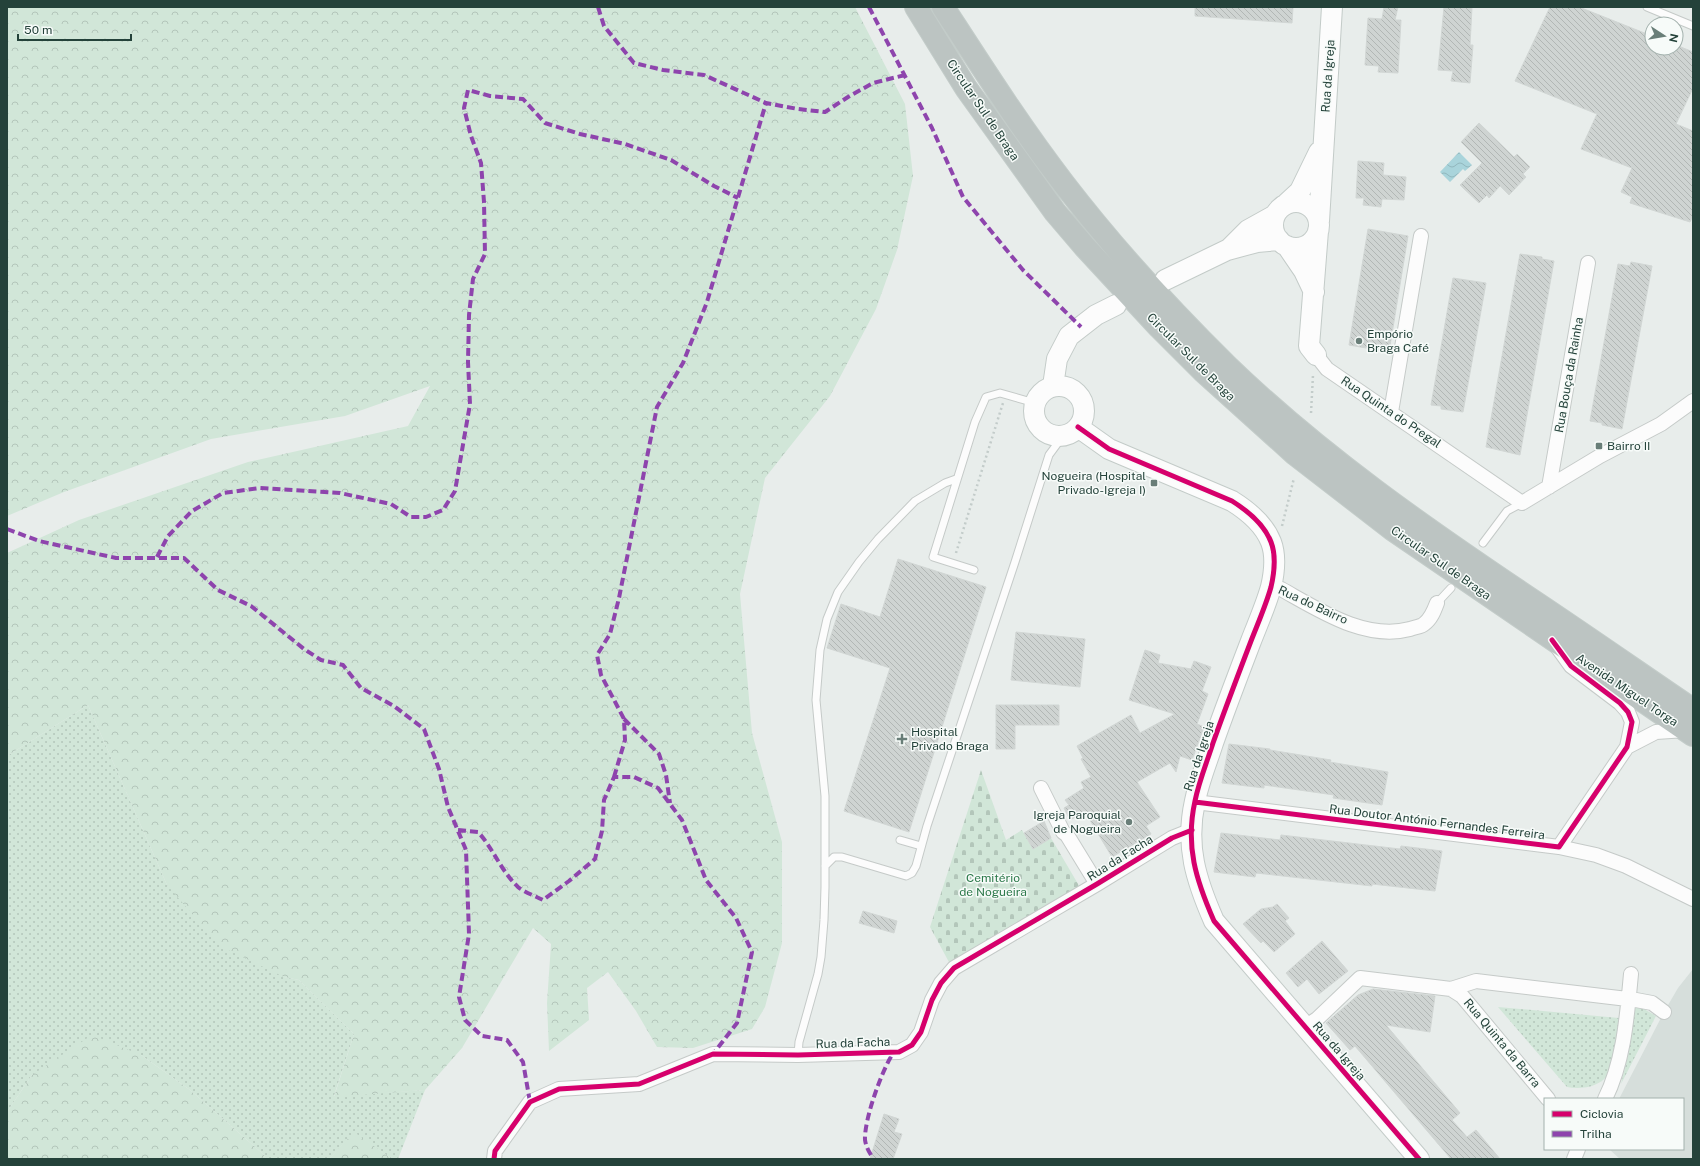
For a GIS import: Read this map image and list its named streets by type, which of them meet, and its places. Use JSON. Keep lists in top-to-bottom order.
{
  "streets": {
    "highway": ["Circular Sul de Braga", "Avenida Miguel Torga"],
    "street": [
      "Rua da Igreja",
      "Rua Bouça da Rainha",
      "Rua Quinta do Pregal",
      "Rua do Bairro",
      "Rua Doutor António Fernandes Ferreira",
      "Rua da Facha",
      "Rua Quinta da Barra"
    ]
  },
  "crossings": [
    ["Rua da Igreja", "Rua Quinta do Pregal"],
    ["Rua da Igreja", "Rua do Bairro"],
    ["Rua da Igreja", "Rua Doutor António Fernandes Ferreira"],
    ["Rua da Igreja", "Rua da Facha"],
    ["Circular Sul de Braga", "Avenida Miguel Torga"],
    ["Circular Sul de Braga", "Rua Doutor António Fernandes Ferreira"],
    ["Avenida Miguel Torga", "Rua Doutor António Fernandes Ferreira"]
  ],
  "parks": ["Cemitério de Nogueira"],
  "places": {
    "other": ["Empório Braga Café", "Igreja Paroquial de Nogueira"],
    "transit": ["Bairro II", "Nogueira (Hospital Privado-Igreja I)"],
    "health": ["Hospital Privado Braga"]
  },
  "legend": ["Ciclovia", "Trilha"],
  "scale_bar": "50 m",
  "north": "right"
}
